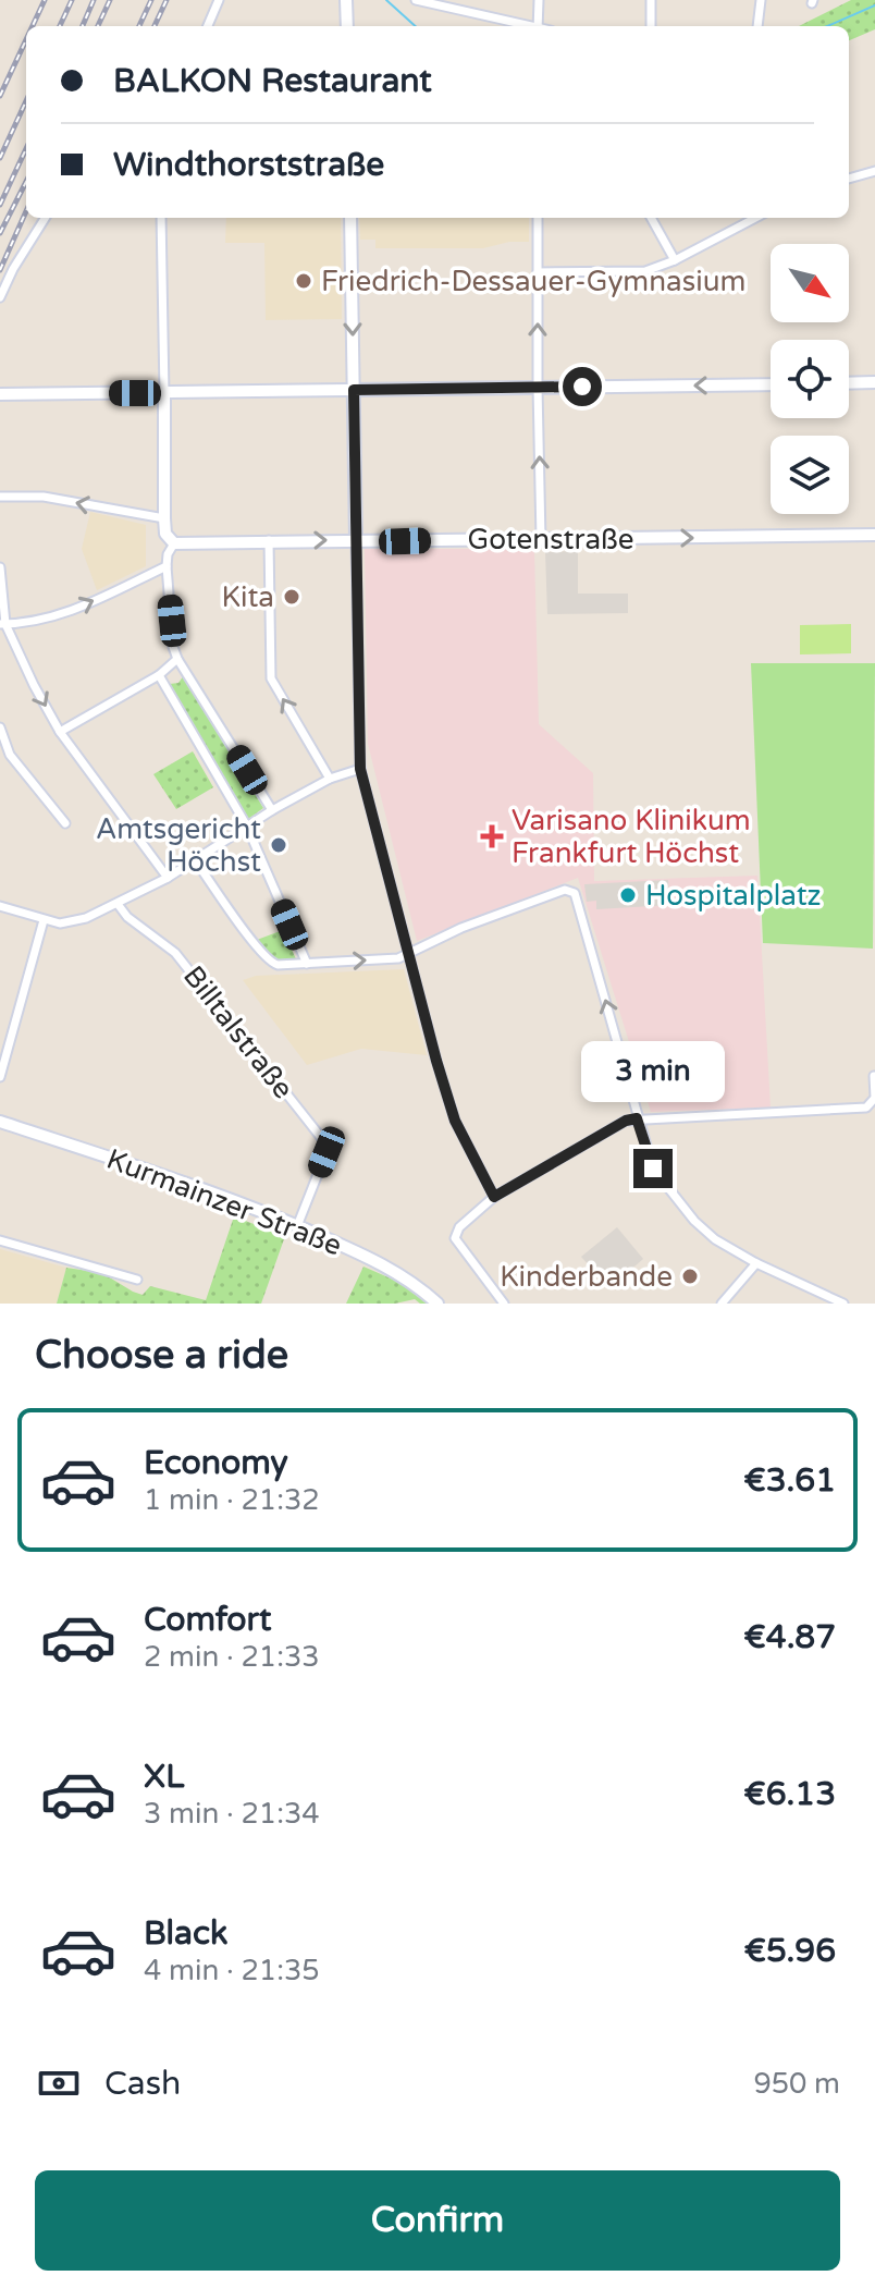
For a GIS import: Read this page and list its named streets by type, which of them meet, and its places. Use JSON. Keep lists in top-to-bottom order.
{
  "streets": {
    "main road": ["Gotenstraße", "Kurmainzer Straße"],
    "street": ["Billtalstraße"]
  },
  "crossings": [
    ["Billtalstraße", "Kurmainzer Straße"]
  ],
  "one_way": ["Gotenstraße"],
  "places": {
    "other": [
      "Friedrich-Dessauer-Gymnasium",
      "Kita",
      "Amtsgericht Höchst",
      "Hospitalplatz",
      "Kinderbande"
    ],
    "health": ["Varisano Klinikum Frankfurt Höchst"]
  },
  "north": "bottom right",
  "page": {
    "banner": ["BALKON Restaurant", "Windthorststraße"],
    "bubble": "3 min",
    "heading": "Choose a ride",
    "list": [
      {
        "name": "Economy",
        "note": "1 min · 21:32",
        "value": "€3.61"
      },
      {
        "name": "Comfort",
        "note": "2 min · 21:33",
        "value": "€4.87"
      },
      {
        "name": "XL",
        "note": "3 min · 21:34",
        "value": "€6.13"
      },
      {
        "name": "Black",
        "note": "4 min · 21:35",
        "value": "€5.96"
      }
    ],
    "pay": ["Cash", "950 m"],
    "buttons": "Confirm"
  }
}
